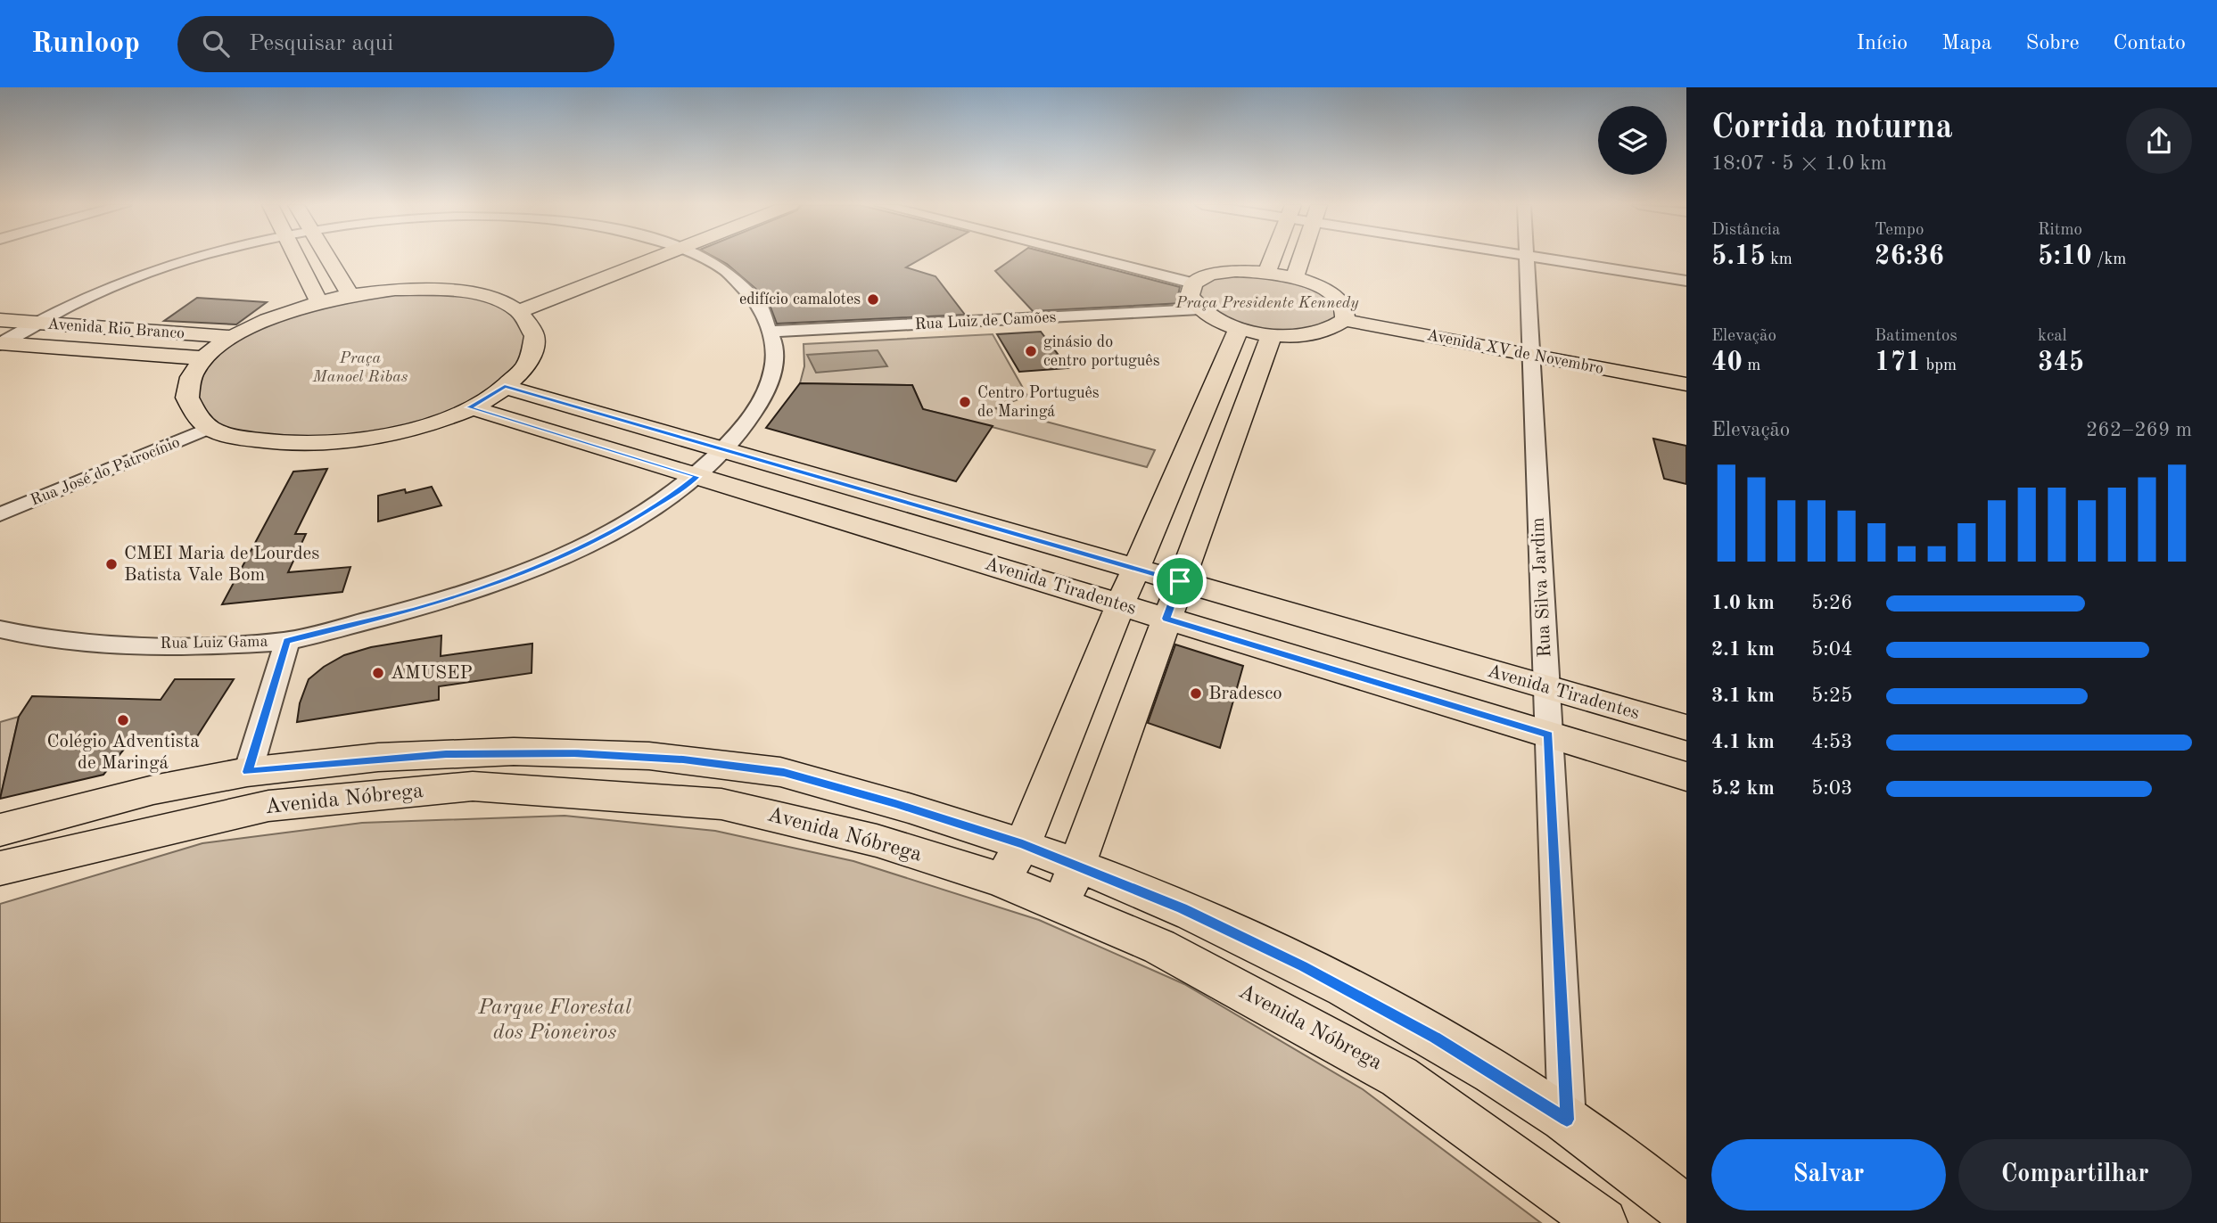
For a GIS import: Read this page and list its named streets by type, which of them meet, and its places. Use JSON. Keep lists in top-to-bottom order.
{
  "streets": {
    "main road": [
      "Avenida Rio Branco",
      "Avenida XV de Novembro",
      "Avenida Tiradentes",
      "Avenida Nóbrega"
    ],
    "street": [
      "Rua Luiz de Camões",
      "Rua José do Patrocínio",
      "Rua Silva Jardim",
      "Rua Luiz Gama"
    ]
  },
  "crossings": [
    ["Rua Luiz de Camões", "Rua Luiz Gama"],
    ["Avenida Rio Branco", "Rua Luiz Gama"],
    ["Avenida XV de Novembro", "Rua Silva Jardim"],
    ["Avenida Tiradentes", "Rua Silva Jardim"],
    ["Avenida Tiradentes", "Rua Luiz Gama"],
    ["Rua Silva Jardim", "Avenida Nóbrega"]
  ],
  "parks": ["Praça Presidente Kennedy", "Praça Manoel Ribas", "Parque Florestal dos Pioneiros"],
  "places": [
    "edifício camalotes",
    "ginásio do centro português",
    "Centro Português de Maringá",
    "CMEI Maria de Lourdes Batista Vale Bom",
    "AMUSEP",
    "Bradesco",
    "Colégio Adventista de Maringá"
  ],
  "page": {
    "header": "Runloop",
    "search": "Pesquisar aqui",
    "nav": [
      "Início",
      "Mapa",
      "Sobre",
      "Contato"
    ],
    "heading": ["Corrida noturna", "18:07 · 5 × 1.0 km"],
    "stats": [
      ["Distância", "5.15 km"],
      ["Tempo", "26:36"],
      ["Ritmo", "5:10 /km"],
      ["Elevação", "40 m"],
      ["Batimentos", "171 bpm"],
      ["kcal", "345"]
    ],
    "chart": ["Elevação", "262–269 m"],
    "list": [
      {
        "name": "1.0 km",
        "note": "5:26"
      },
      {
        "name": "2.1 km",
        "note": "5:04"
      },
      {
        "name": "3.1 km",
        "note": "5:25"
      },
      {
        "name": "4.1 km",
        "note": "4:53"
      },
      {
        "name": "5.2 km",
        "note": "5:03"
      }
    ],
    "buttons": ["Salvar", "Compartilhar"]
  }
}
